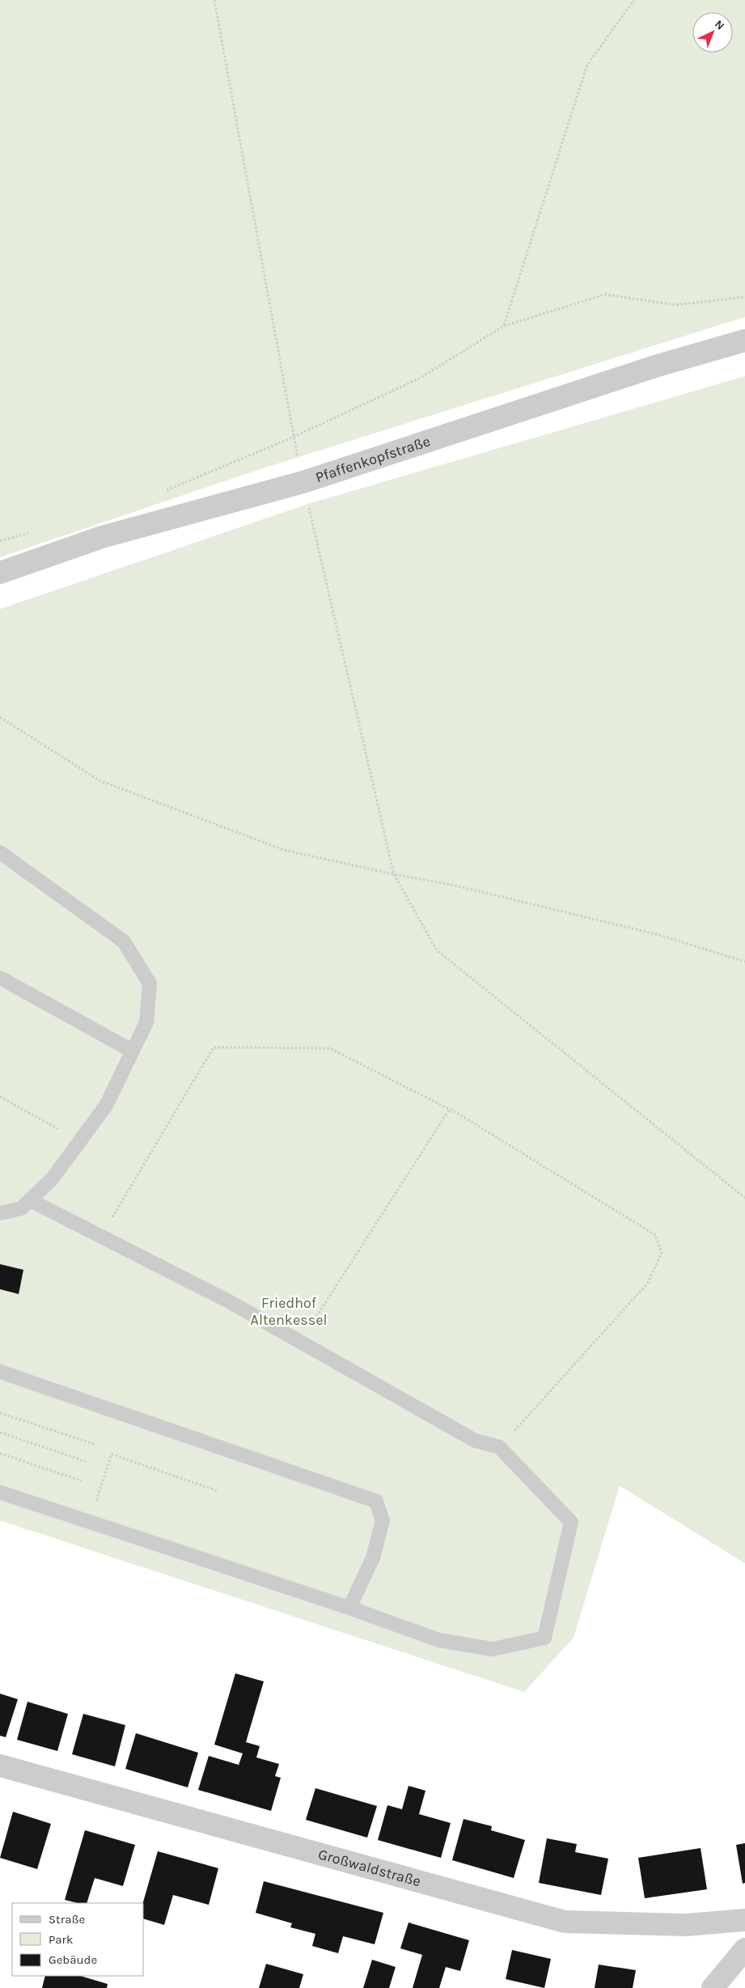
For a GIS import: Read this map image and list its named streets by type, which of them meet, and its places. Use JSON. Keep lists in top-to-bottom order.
{
  "streets": {
    "street": ["Pfaffenkopfstraße", "Großwaldstraße"]
  },
  "parks": ["Friedhof Altenkessel"],
  "legend": ["Straße", "Park", "Gebäude"],
  "north": "top right"
}
